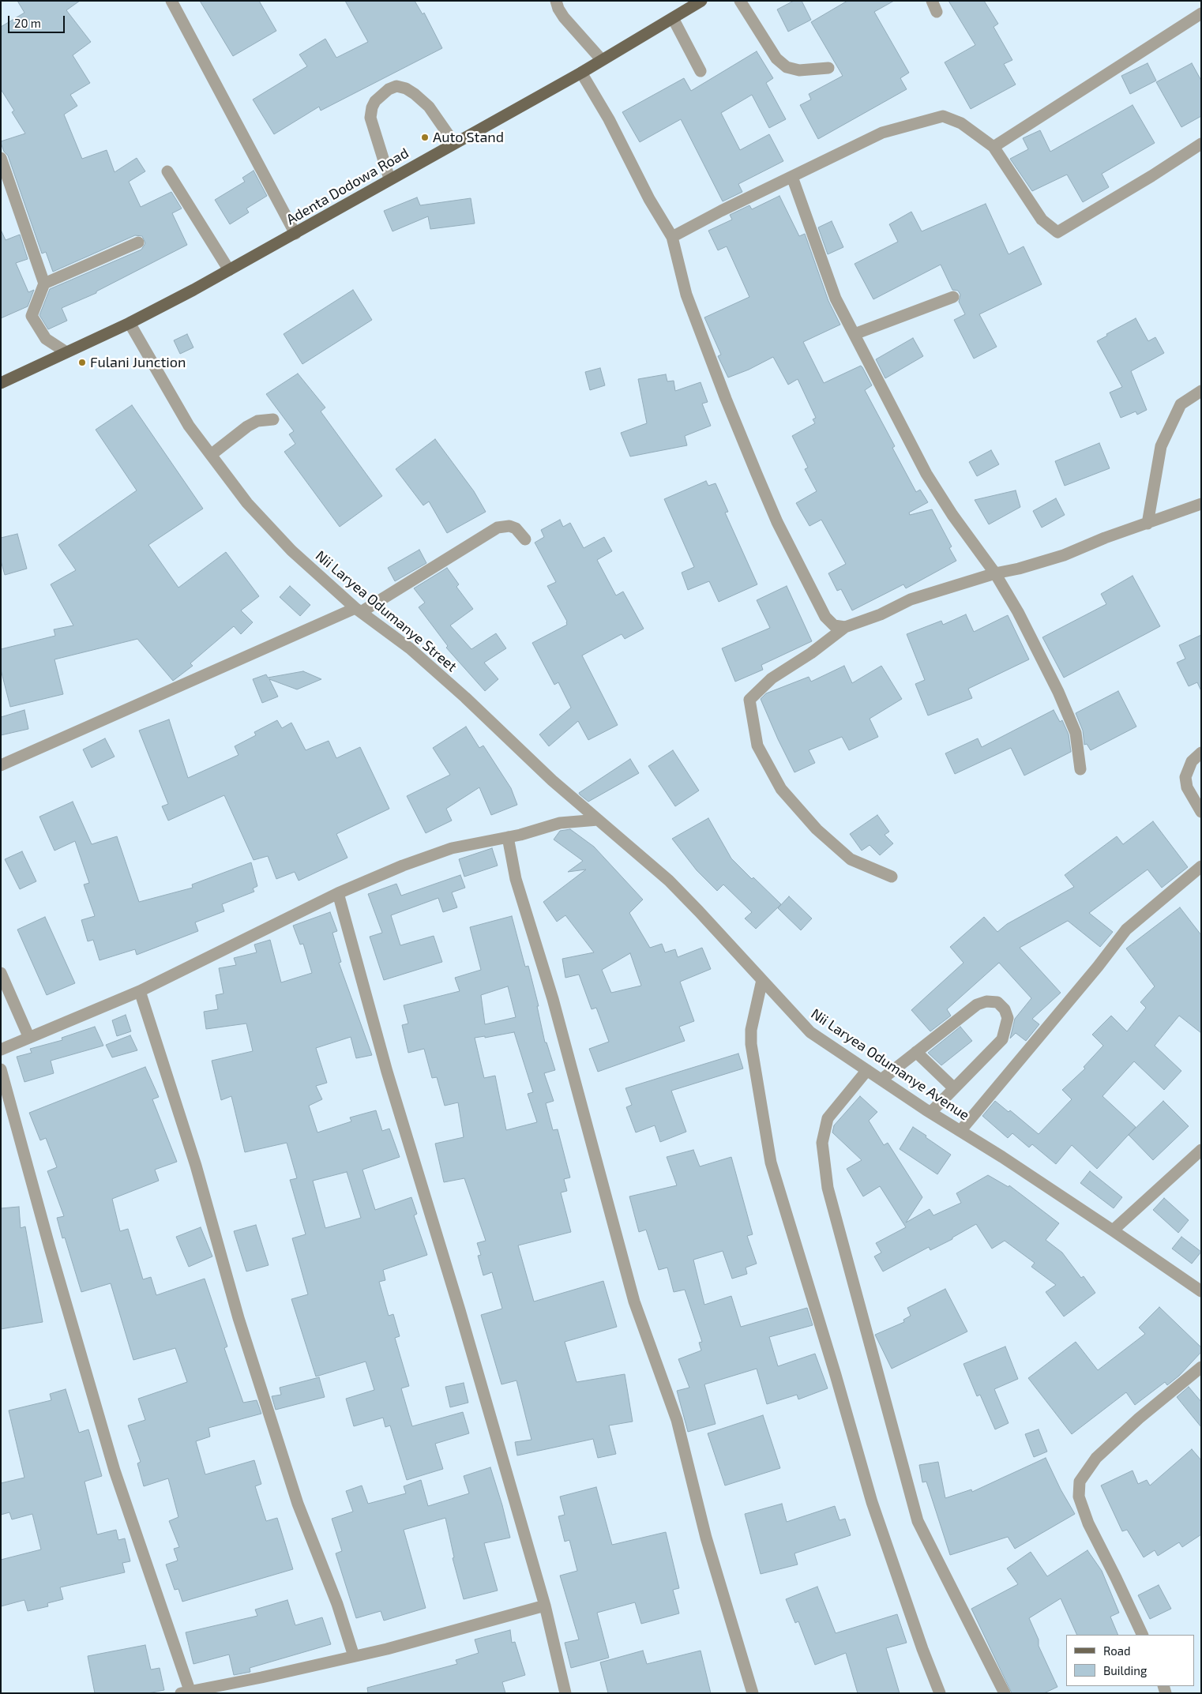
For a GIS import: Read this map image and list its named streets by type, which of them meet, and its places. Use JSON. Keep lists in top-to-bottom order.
{
  "streets": {
    "main road": ["Adenta Dodowa Road"],
    "street": ["Nii Laryea Odumanye Street", "Nii Laryea Odumanye Avenue"]
  },
  "crossings": [
    ["Adenta Dodowa Road", "Nii Laryea Odumanye Street"],
    ["Nii Laryea Odumanye Street", "Nii Laryea Odumanye Avenue"]
  ],
  "places": ["Auto Stand", "Fulani Junction"],
  "legend": ["Road", "Building"],
  "scale_bar": "20 m"
}
